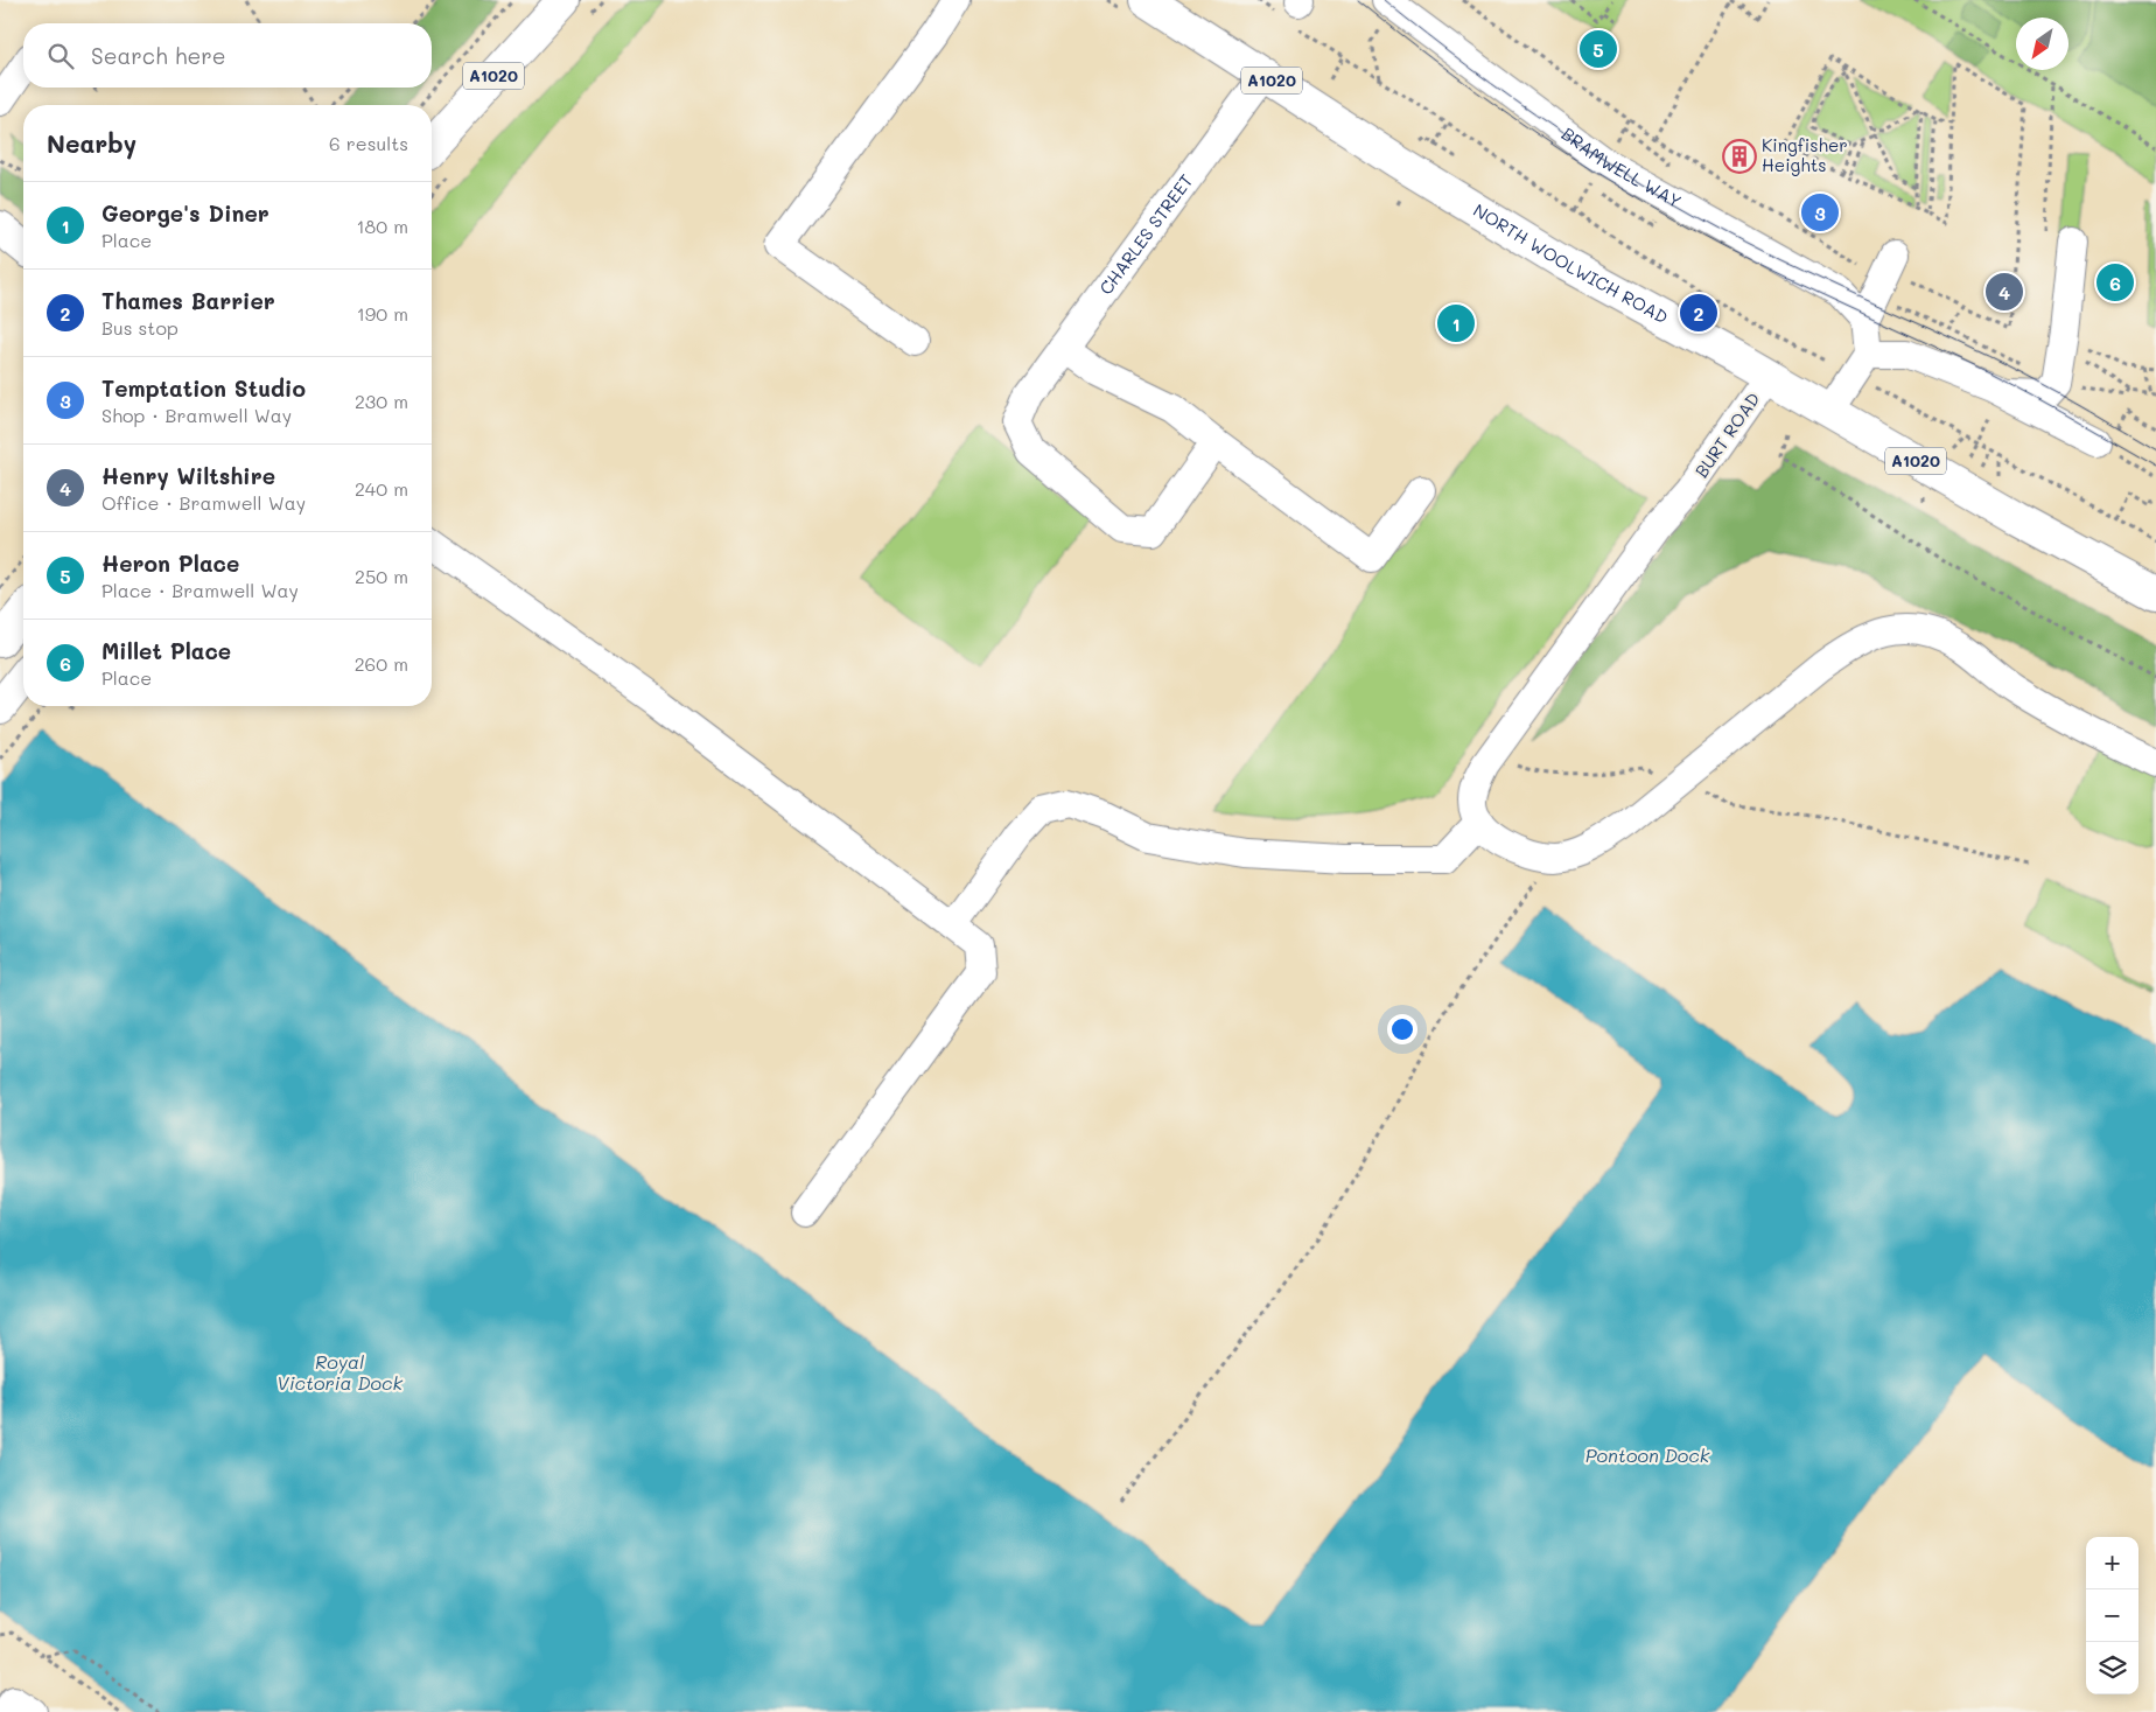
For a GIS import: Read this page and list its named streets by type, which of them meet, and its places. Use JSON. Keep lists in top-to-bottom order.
{
  "streets": {
    "main road": ["A1020", "NORTH WOOLWICH ROAD"],
    "street": ["BRAMWELL WAY", "CHARLES STREET", "BURT ROAD"]
  },
  "crossings": [
    ["CHARLES STREET", "NORTH WOOLWICH ROAD"],
    ["NORTH WOOLWICH ROAD", "BURT ROAD"]
  ],
  "water": ["Royal Victoria Dock", "Pontoon Dock"],
  "places": {
    "building": ["Kingfisher Heights"]
  },
  "north": "bottom left",
  "page": {
    "search": "Search here",
    "pins": [
      "5",
      "3",
      "6",
      "4",
      "2",
      "1"
    ],
    "heading": ["Nearby", "6 results"],
    "list": [
      {
        "mark": "1",
        "name": "George's Diner",
        "note": "Place",
        "value": "180 m"
      },
      {
        "mark": "2",
        "name": "Thames Barrier",
        "note": "Bus stop",
        "value": "190 m"
      },
      {
        "mark": "3",
        "name": "Temptation Studio",
        "note": "Shop · Bramwell Way",
        "value": "230 m"
      },
      {
        "mark": "4",
        "name": "Henry Wiltshire",
        "note": "Office · Bramwell Way",
        "value": "240 m"
      },
      {
        "mark": "5",
        "name": "Heron Place",
        "note": "Place · Bramwell Way",
        "value": "250 m"
      },
      {
        "mark": "6",
        "name": "Millet Place",
        "note": "Place",
        "value": "260 m"
      }
    ],
    "map_buttons": ["+", "−"]
  }
}
